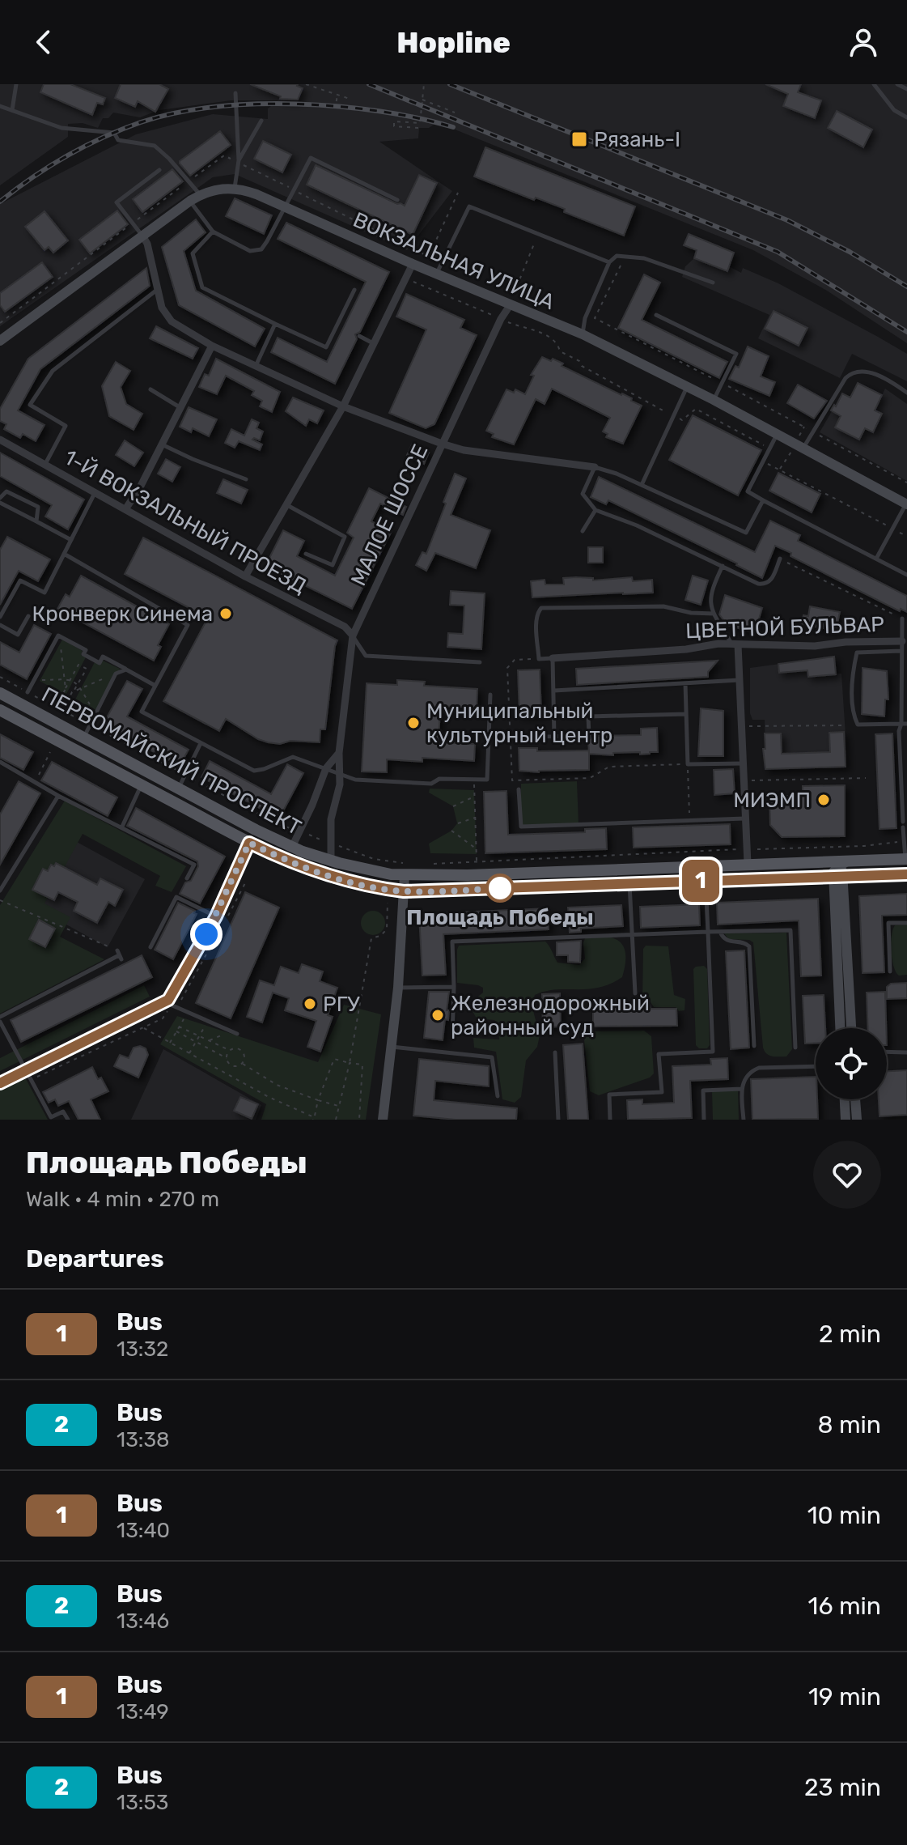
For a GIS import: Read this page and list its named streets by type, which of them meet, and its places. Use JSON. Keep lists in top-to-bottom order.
{
  "streets": {
    "main road": ["ВОКЗАЛЬНАЯ УЛИЦА", "ПЕРВОМАЙСКИЙ ПРОСПЕКТ"],
    "street": ["МАЛОЕ ШОССЕ", "1-Й ВОКЗАЛЬНЫЙ ПРОЕЗД", "ЦВЕТНОЙ БУЛЬВАР"]
  },
  "crossings": [
    ["ВОКЗАЛЬНАЯ УЛИЦА", "МАЛОЕ ШОССЕ"],
    ["МАЛОЕ ШОССЕ", "1-Й ВОКЗАЛЬНЫЙ ПРОЕЗД"],
    ["МАЛОЕ ШОССЕ", "ПЕРВОМАЙСКИЙ ПРОСПЕКТ"]
  ],
  "places": {
    "transit": ["Рязань-I"],
    "other": [
      "Кронверк Синема",
      "Муниципальный культурный центр",
      "МИЭМП",
      "Площадь Победы",
      "РГУ",
      "Железнодорожный районный суд"
    ]
  },
  "lines": ["bus line 1"],
  "page": {
    "header": "Hopline",
    "on_map": "1",
    "heading": [
      ["Площадь Победы", "Walk · 4 min · 270 m"],
      "Departures"
    ],
    "list": [
      {
        "mark": "1",
        "name": "Bus",
        "note": "13:32",
        "value": "2 min"
      },
      {
        "mark": "2",
        "name": "Bus",
        "note": "13:38",
        "value": "8 min"
      },
      {
        "mark": "1",
        "name": "Bus",
        "note": "13:40",
        "value": "10 min"
      },
      {
        "mark": "2",
        "name": "Bus",
        "note": "13:46",
        "value": "16 min"
      },
      {
        "mark": "1",
        "name": "Bus",
        "note": "13:49",
        "value": "19 min"
      },
      {
        "mark": "2",
        "name": "Bus",
        "note": "13:53",
        "value": "23 min"
      }
    ]
  }
}
